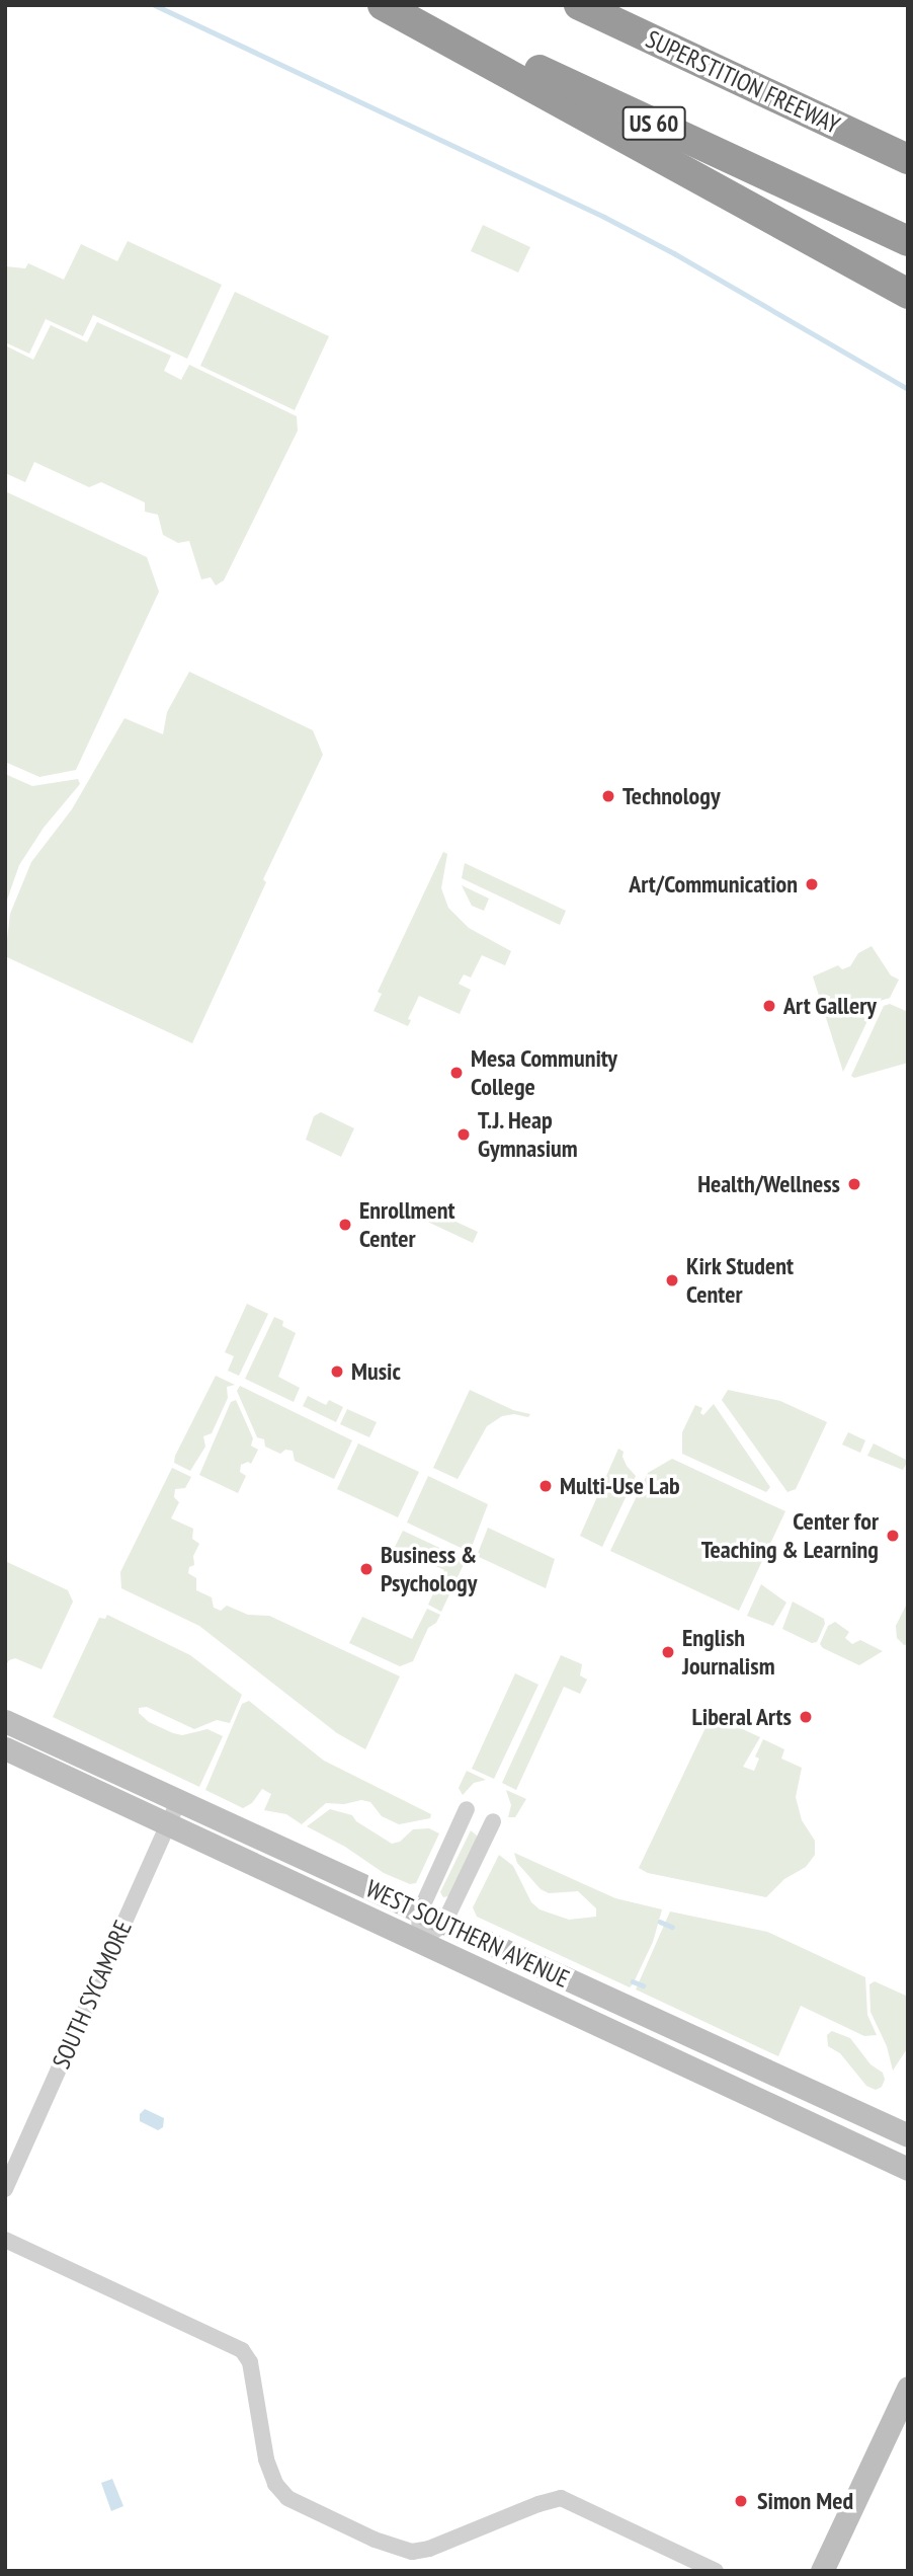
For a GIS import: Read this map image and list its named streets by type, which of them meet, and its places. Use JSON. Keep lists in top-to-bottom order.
{
  "streets": {
    "highway": ["SUPERSTITION FREEWAY", "US 60"],
    "main road": ["WEST SOUTHERN AVENUE"],
    "street": ["SOUTH SYCAMORE"]
  },
  "crossings": [
    ["WEST SOUTHERN AVENUE", "SOUTH SYCAMORE"]
  ],
  "places": [
    "Technology",
    "Art/Communication",
    "Art Gallery",
    "Mesa Community College",
    "T.J. Heap Gymnasium",
    "Health/Wellness",
    "Enrollment Center",
    "Kirk Student Center",
    "Music",
    "Multi-Use Lab",
    "Center for Teaching & Learning",
    "Business & Psychology",
    "English Journalism",
    "Liberal Arts",
    "Simon Med"
  ]
}
